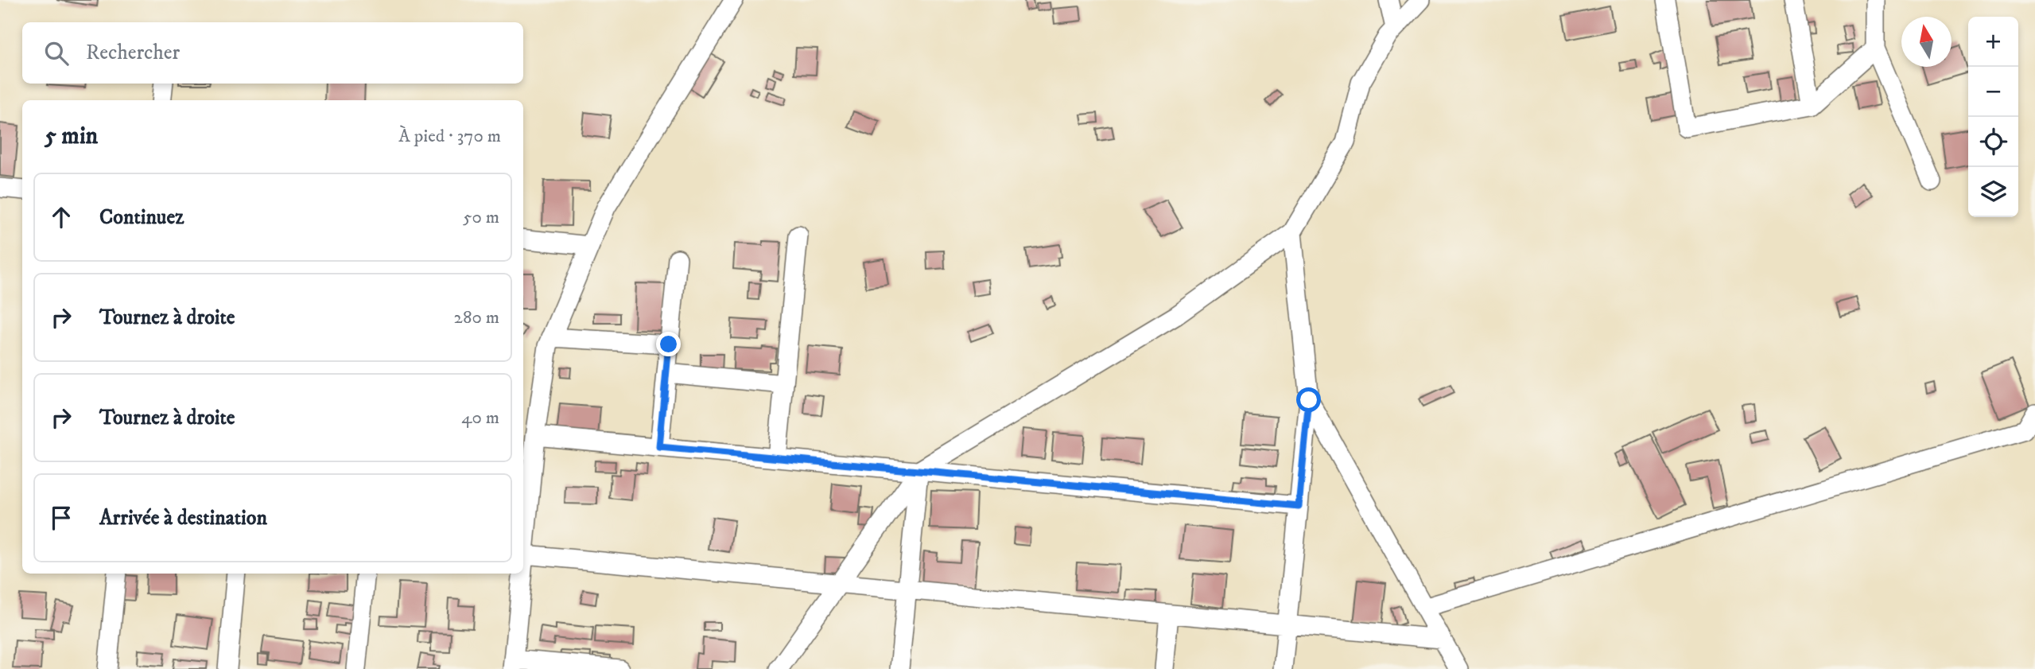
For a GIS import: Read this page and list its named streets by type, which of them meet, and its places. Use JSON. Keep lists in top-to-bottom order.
{
  "north": "top",
  "page": {
    "map_buttons": ["+", "−"],
    "search": "Rechercher",
    "heading": ["5 min", "À pied · 370 m"],
    "list": [
      ["Continuez", "50 m"],
      ["Tournez à droite", "280 m"],
      ["Tournez à droite", "40 m"],
      "Arrivée à destination"
    ]
  }
}
